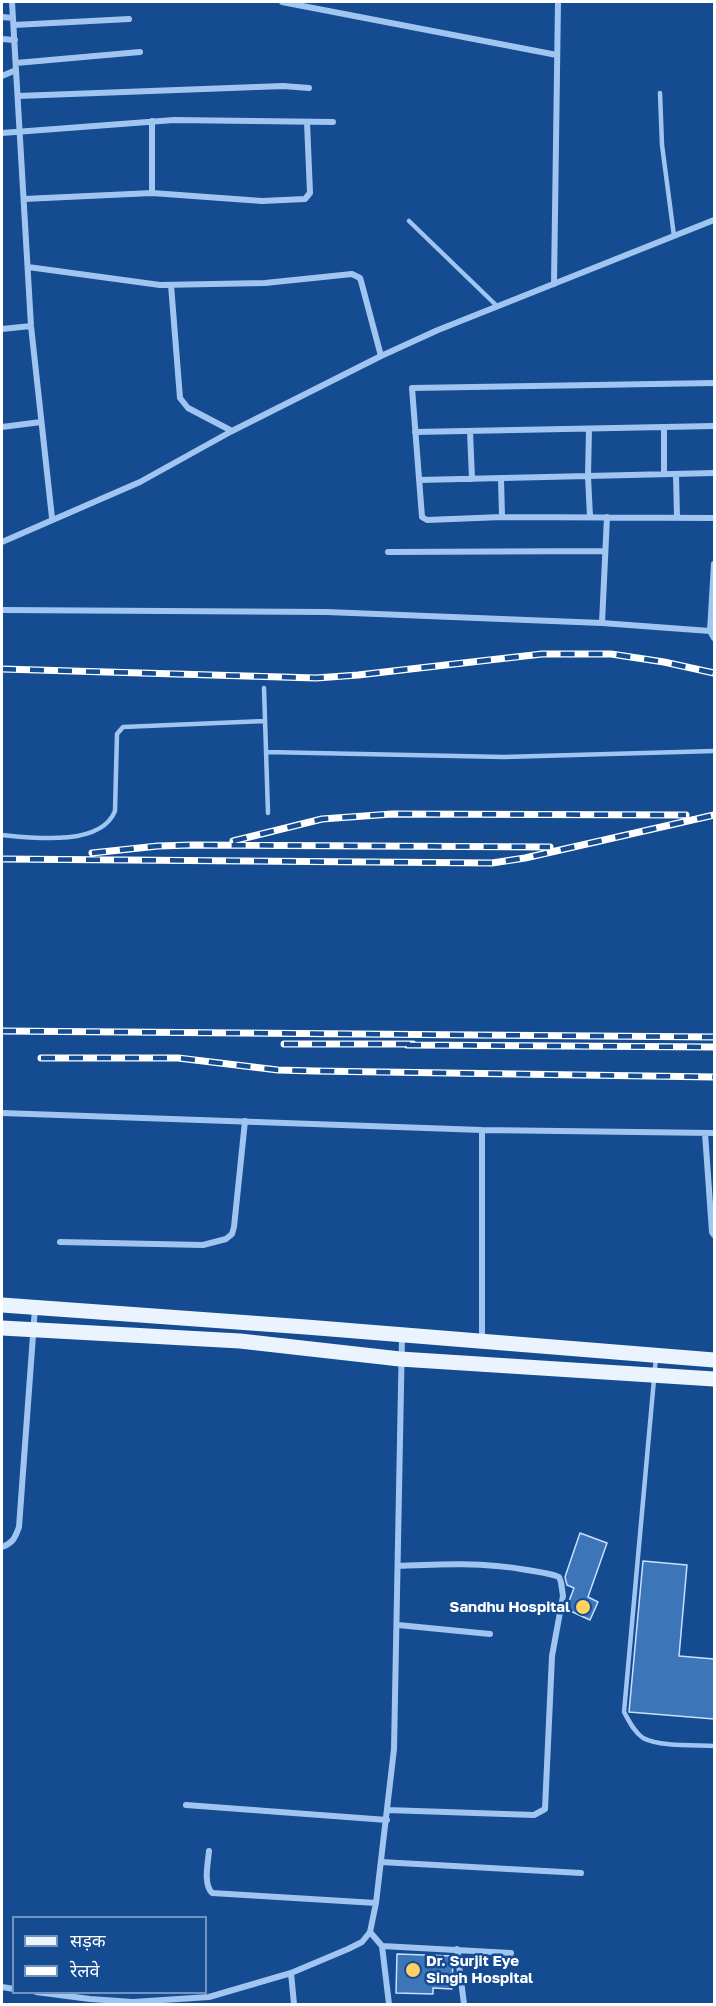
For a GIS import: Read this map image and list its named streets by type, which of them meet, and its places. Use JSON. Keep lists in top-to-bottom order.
{
  "places": ["Sandhu Hospital", "Dr. Surjit Eye Singh Hospital"],
  "legend": ["सड़क", "रेलवे"]
}
